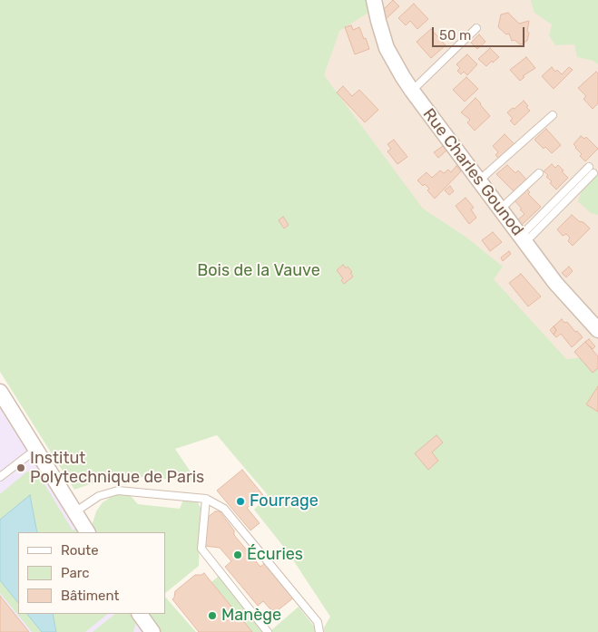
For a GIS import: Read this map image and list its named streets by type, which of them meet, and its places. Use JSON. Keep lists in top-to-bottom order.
{
  "streets": {
    "street": ["Rue Charles Gounod"]
  },
  "parks": ["Bois de la Vauve"],
  "places": [
    "Institut Polytechnique de Paris",
    "Fourrage",
    "Écuries",
    "Manège"
  ],
  "legend": ["Route", "Parc", "Bâtiment"],
  "scale_bar": "50 m"
}
